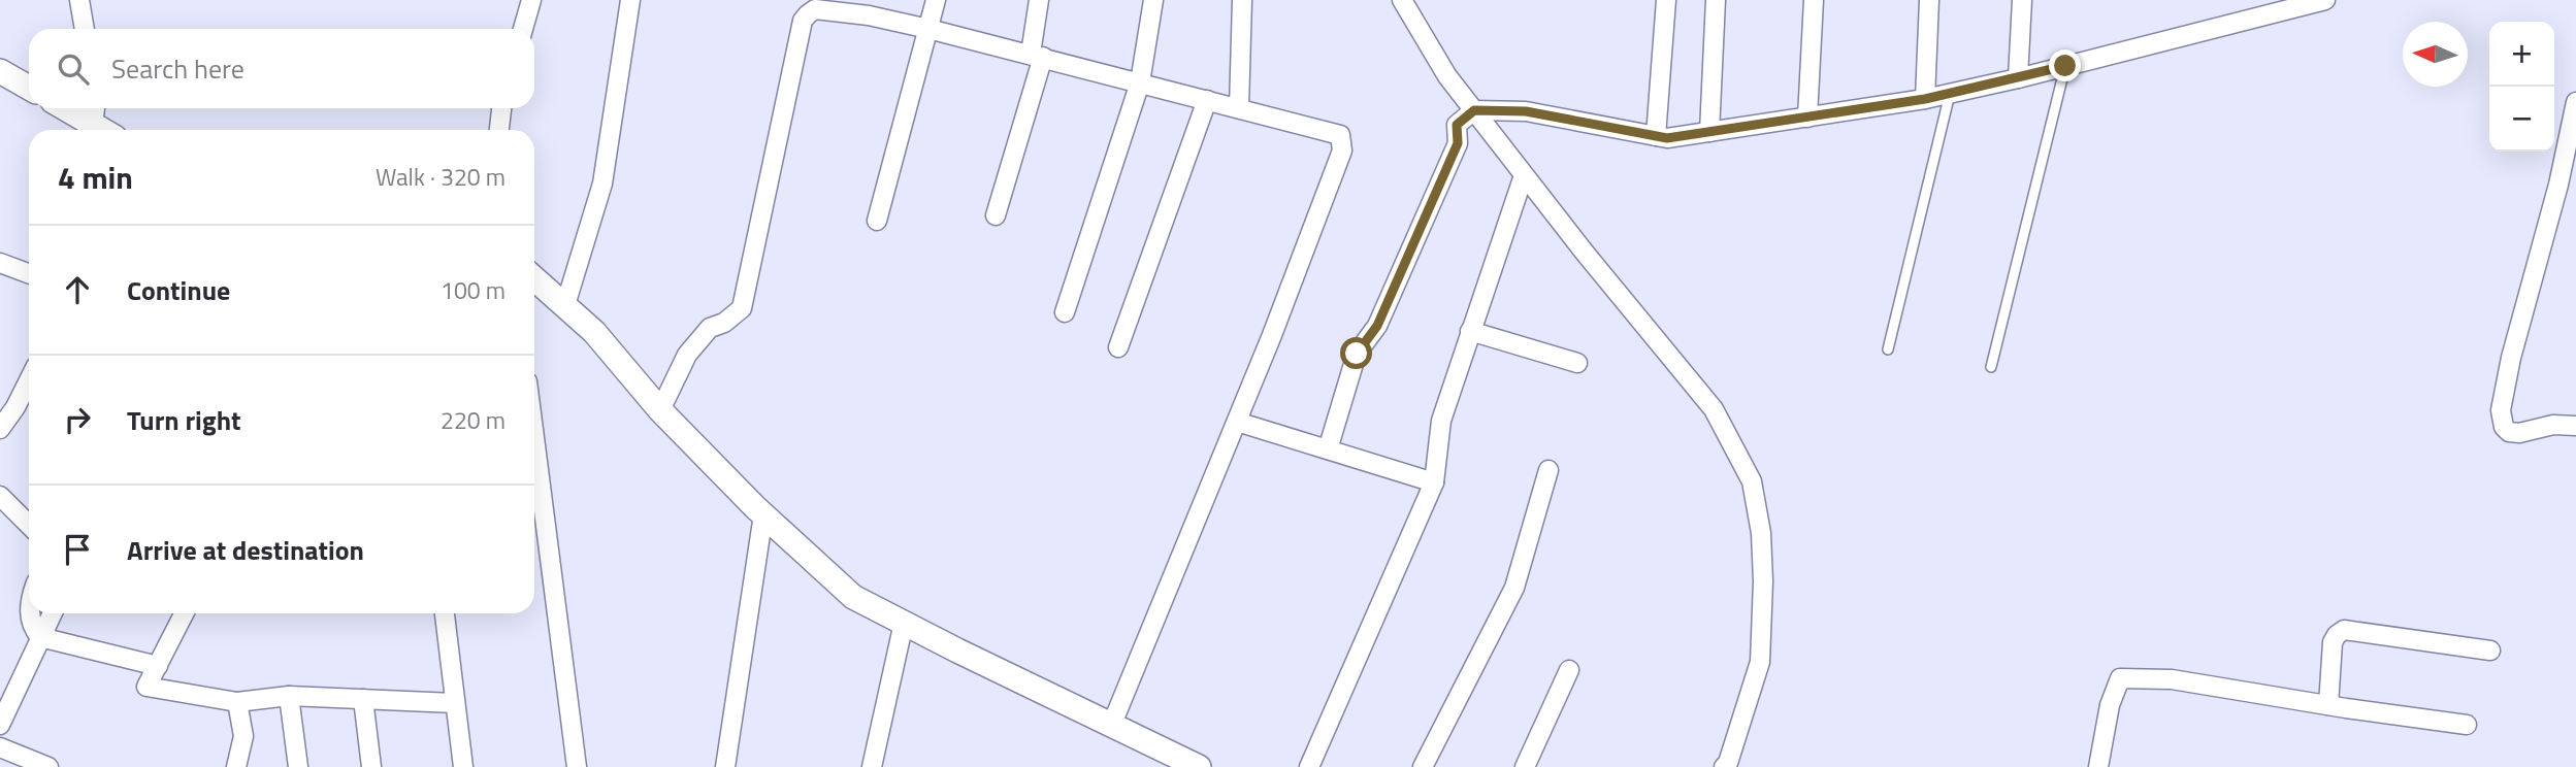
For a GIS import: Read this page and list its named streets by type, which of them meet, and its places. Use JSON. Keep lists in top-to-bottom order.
{
  "north": "left",
  "page": {
    "map_buttons": ["+", "−"],
    "search": "Search here",
    "heading": ["4 min", "Walk · 320 m"],
    "list": [
      ["Continue", "100 m"],
      ["Turn right", "220 m"],
      "Arrive at destination"
    ]
  }
}
